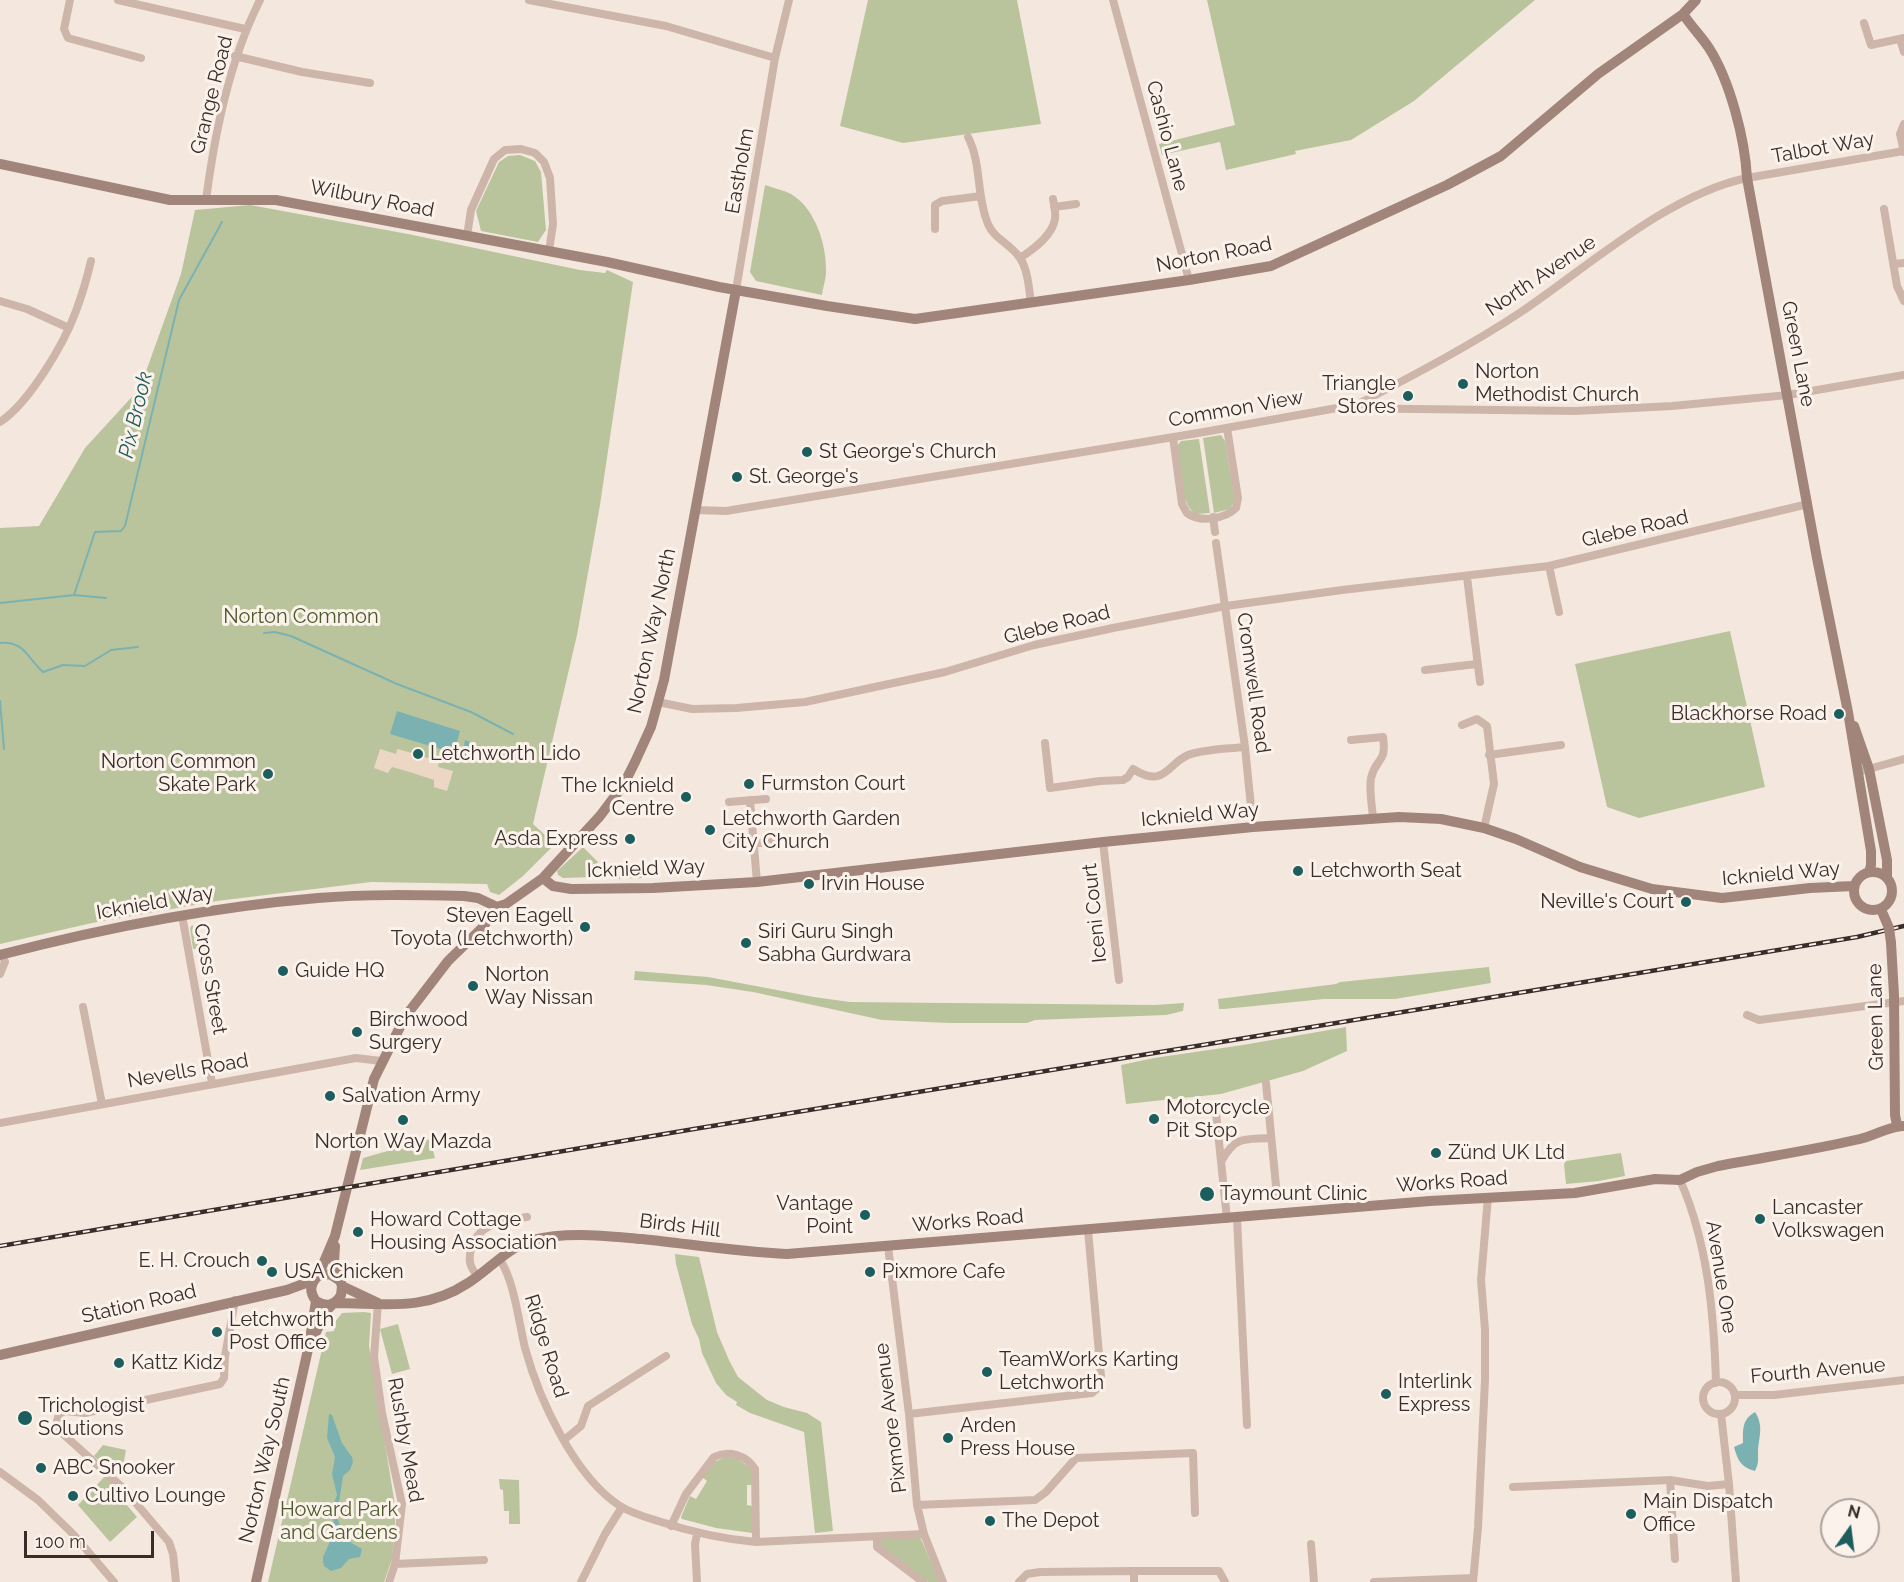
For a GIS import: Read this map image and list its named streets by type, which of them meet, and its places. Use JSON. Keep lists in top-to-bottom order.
{
  "streets": {
    "street": [
      "Grange Road",
      "Cashio Lane",
      "Talbot Way",
      "Eastholm",
      "Wilbury Road",
      "Norton Road",
      "North Avenue",
      "Green Lane",
      "Common View",
      "Glebe Road",
      "Norton Way North",
      "Cromwell Road",
      "Icknield Way",
      "Iceni Court",
      "Cross Street",
      "Nevells Road",
      "Works Road",
      "Birds Hill",
      "Avenue One",
      "Station Road",
      "Ridge Road",
      "Fourth Avenue",
      "Pixmore Avenue",
      "Rushby Mead",
      "Norton Way South"
    ]
  },
  "crossings": [
    ["Grange Road", "Wilbury Road"],
    ["Cashio Lane", "Norton Road"],
    ["Talbot Way", "North Avenue"],
    ["Talbot Way", "Green Lane"],
    ["Eastholm", "Wilbury Road"],
    ["Eastholm", "Norton Road"],
    ["Eastholm", "Norton Way North"],
    ["Wilbury Road", "Norton Road"],
    ["Wilbury Road", "Norton Way North"],
    ["Norton Road", "Green Lane"],
    ["Norton Road", "Norton Way North"],
    ["North Avenue", "Green Lane"],
    ["North Avenue", "Common View"],
    ["Green Lane", "Common View"],
    ["Green Lane", "Glebe Road"],
    ["Green Lane", "Icknield Way"],
    ["Green Lane", "Works Road"],
    ["Common View", "Norton Way North"],
    ["Glebe Road", "Norton Way North"],
    ["Glebe Road", "Cromwell Road"],
    ["Norton Way North", "Icknield Way"],
    ["Norton Way North", "Nevells Road"],
    ["Norton Way North", "Birds Hill"],
    ["Norton Way North", "Station Road"],
    ["Norton Way North", "Norton Way South"],
    ["Cromwell Road", "Icknield Way"],
    ["Icknield Way", "Iceni Court"],
    ["Icknield Way", "Cross Street"],
    ["Cross Street", "Nevells Road"],
    ["Works Road", "Birds Hill"],
    ["Works Road", "Avenue One"],
    ["Works Road", "Pixmore Avenue"],
    ["Birds Hill", "Station Road"],
    ["Birds Hill", "Ridge Road"],
    ["Birds Hill", "Pixmore Avenue"],
    ["Birds Hill", "Rushby Mead"],
    ["Birds Hill", "Norton Way South"],
    ["Avenue One", "Fourth Avenue"],
    ["Station Road", "Norton Way South"],
    ["Ridge Road", "Pixmore Avenue"]
  ],
  "water": ["Pix Brook"],
  "parks": ["Norton Common", "Howard Park and Gardens"],
  "places": [
    "Norton Methodist Church",
    "Triangle Stores",
    "St George's Church",
    "St. George's",
    "Blackhorse Road",
    "Letchworth Lido",
    "Norton Common Skate Park",
    "Furmston Court",
    "The Icknield Centre",
    "Letchworth Garden City Church",
    "Asda Express",
    "Letchworth Seat",
    "Irvin House",
    "Neville's Court",
    "Steven Eagell Toyota (Letchworth)",
    "Siri Guru Singh Sabha Gurdwara",
    "Guide HQ",
    "Norton Way Nissan",
    "Birchwood Surgery",
    "Salvation Army",
    "Motorcycle Pit Stop",
    "Norton Way Mazda",
    "Zünd UK Ltd",
    "Taymount Clinic",
    "Vantage Point",
    "Lancaster Volkswagen",
    "Howard Cottage Housing Association",
    "E. H. Crouch",
    "USA Chicken",
    "Pixmore Cafe",
    "Letchworth Post Office",
    "Kattz Kidz",
    "TeamWorks Karting Letchworth",
    "Interlink Express",
    "Trichologist Solutions",
    "Arden Press House",
    "ABC Snooker",
    "Cultivo Lounge",
    "Main Dispatch Office",
    "The Depot"
  ],
  "scale_bar": "100 m",
  "north": "top"
}
